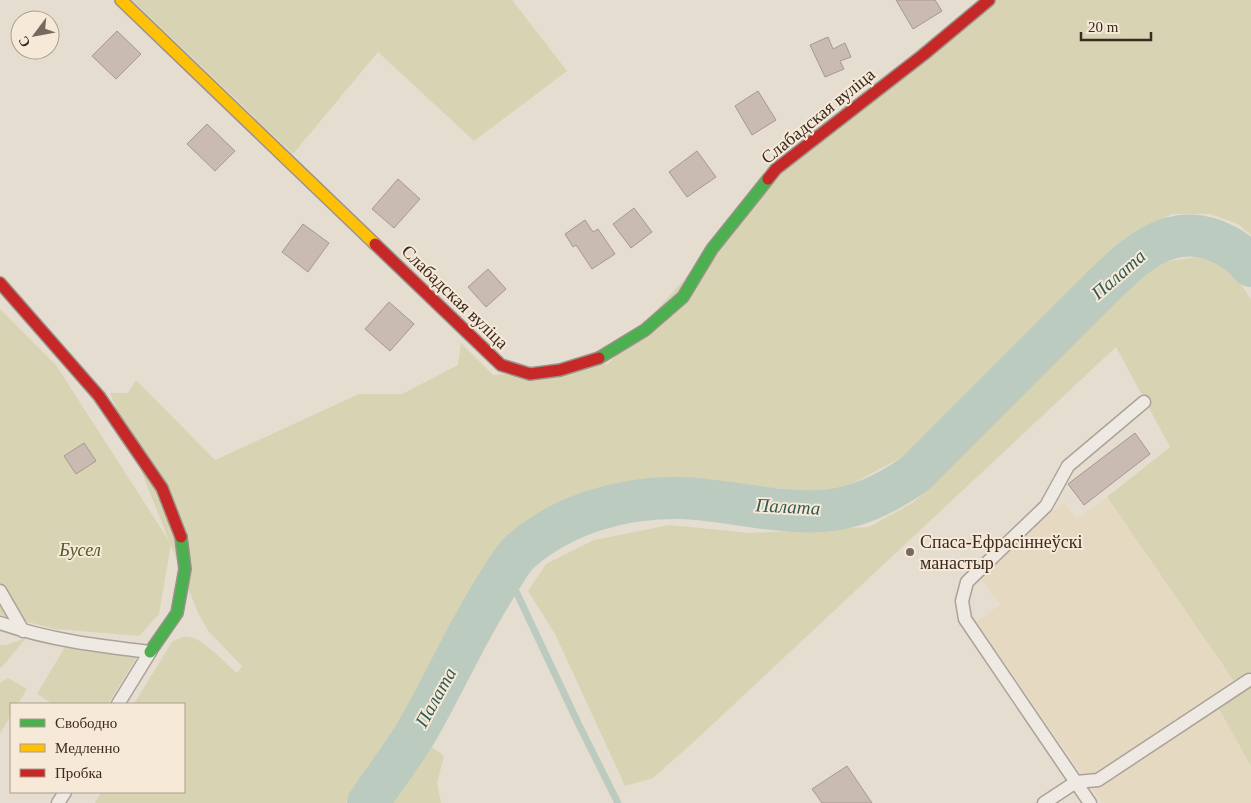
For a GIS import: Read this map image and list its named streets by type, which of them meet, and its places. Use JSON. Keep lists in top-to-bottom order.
{
  "streets": {
    "street": ["Слабадская вуліца"]
  },
  "water": ["Палата"],
  "parks": ["Бусел"],
  "places": ["Спаса-Ефрасіннеўскі манастыр"],
  "legend": ["Свободно", "Медленно", "Пробка"],
  "scale_bar": "20 m",
  "north": "bottom left"
}
